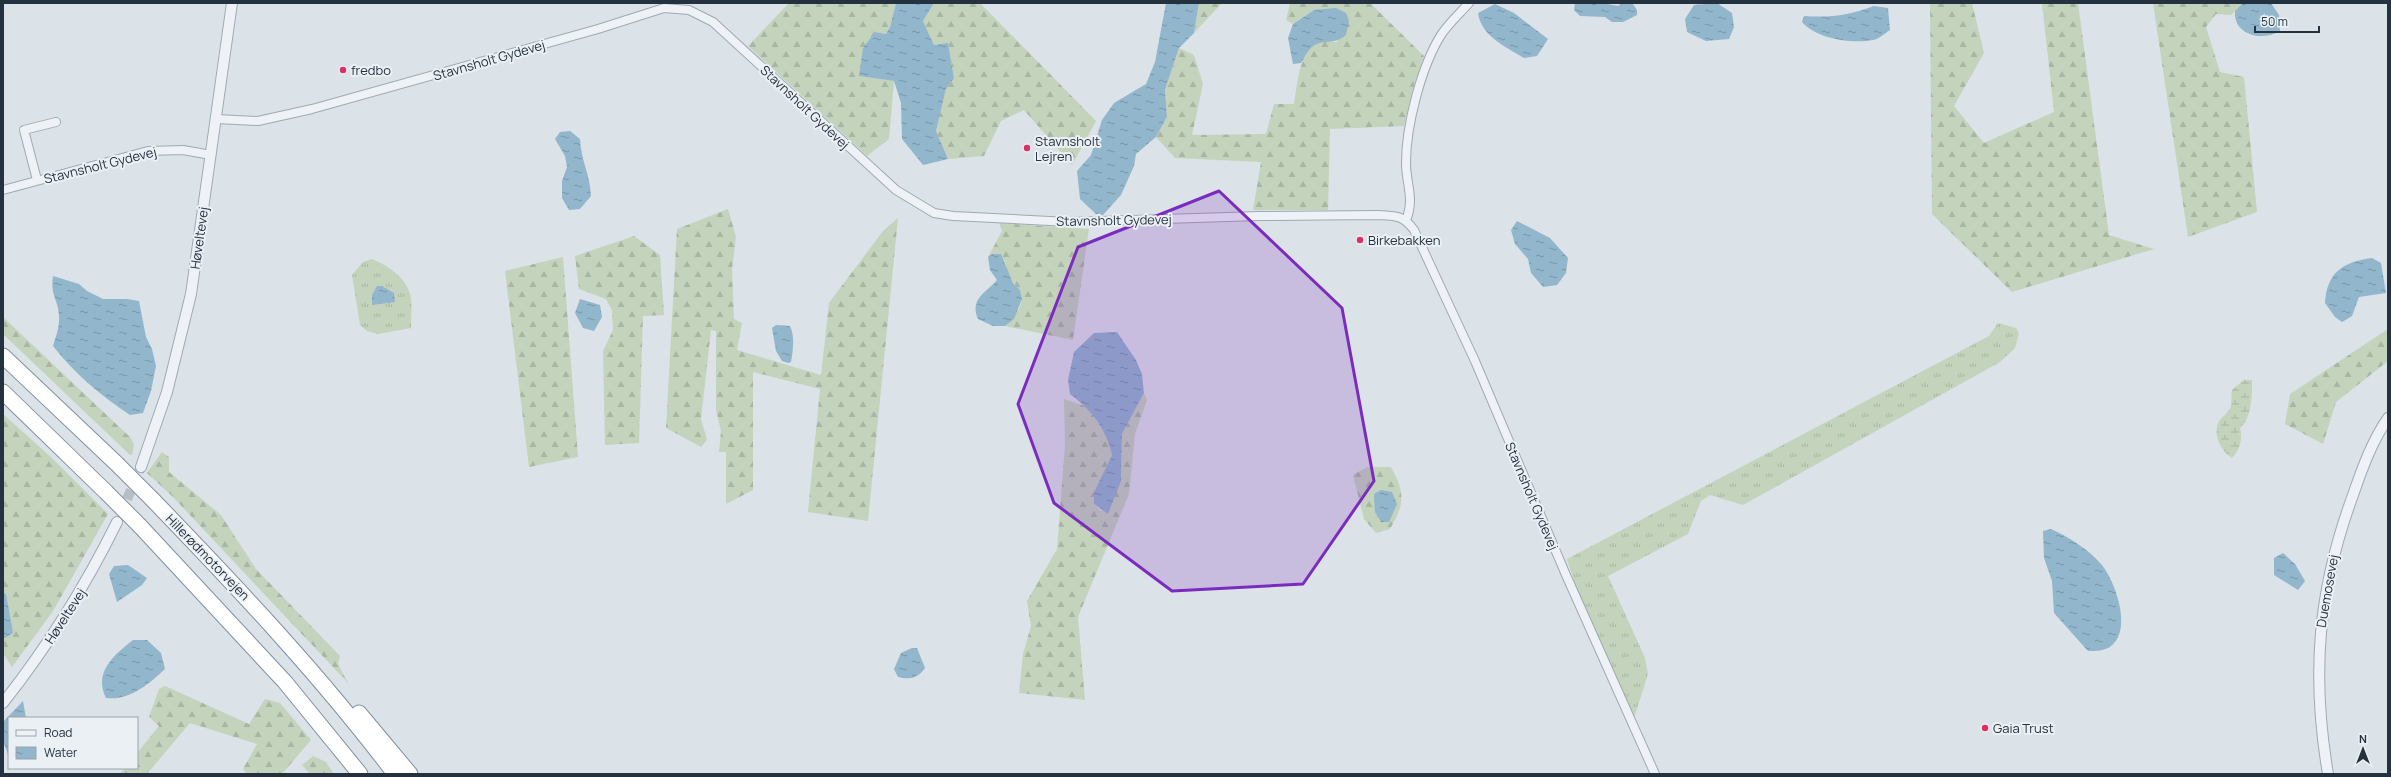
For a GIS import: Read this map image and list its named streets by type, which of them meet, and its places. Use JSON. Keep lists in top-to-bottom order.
{
  "streets": {
    "highway": ["Hillerødmotorvejen"],
    "street": ["Stavnsholt Gydevej", "Høveltevej", "Duemosevej"]
  },
  "crossings": [
    ["Stavnsholt Gydevej", "Høveltevej"]
  ],
  "places": [
    "fredbo",
    "Stavnsholt Lejren",
    "Birkebakken",
    "Gaia Trust"
  ],
  "legend": ["Road", "Water"],
  "scale_bar": "50 m",
  "north": "top"
}
